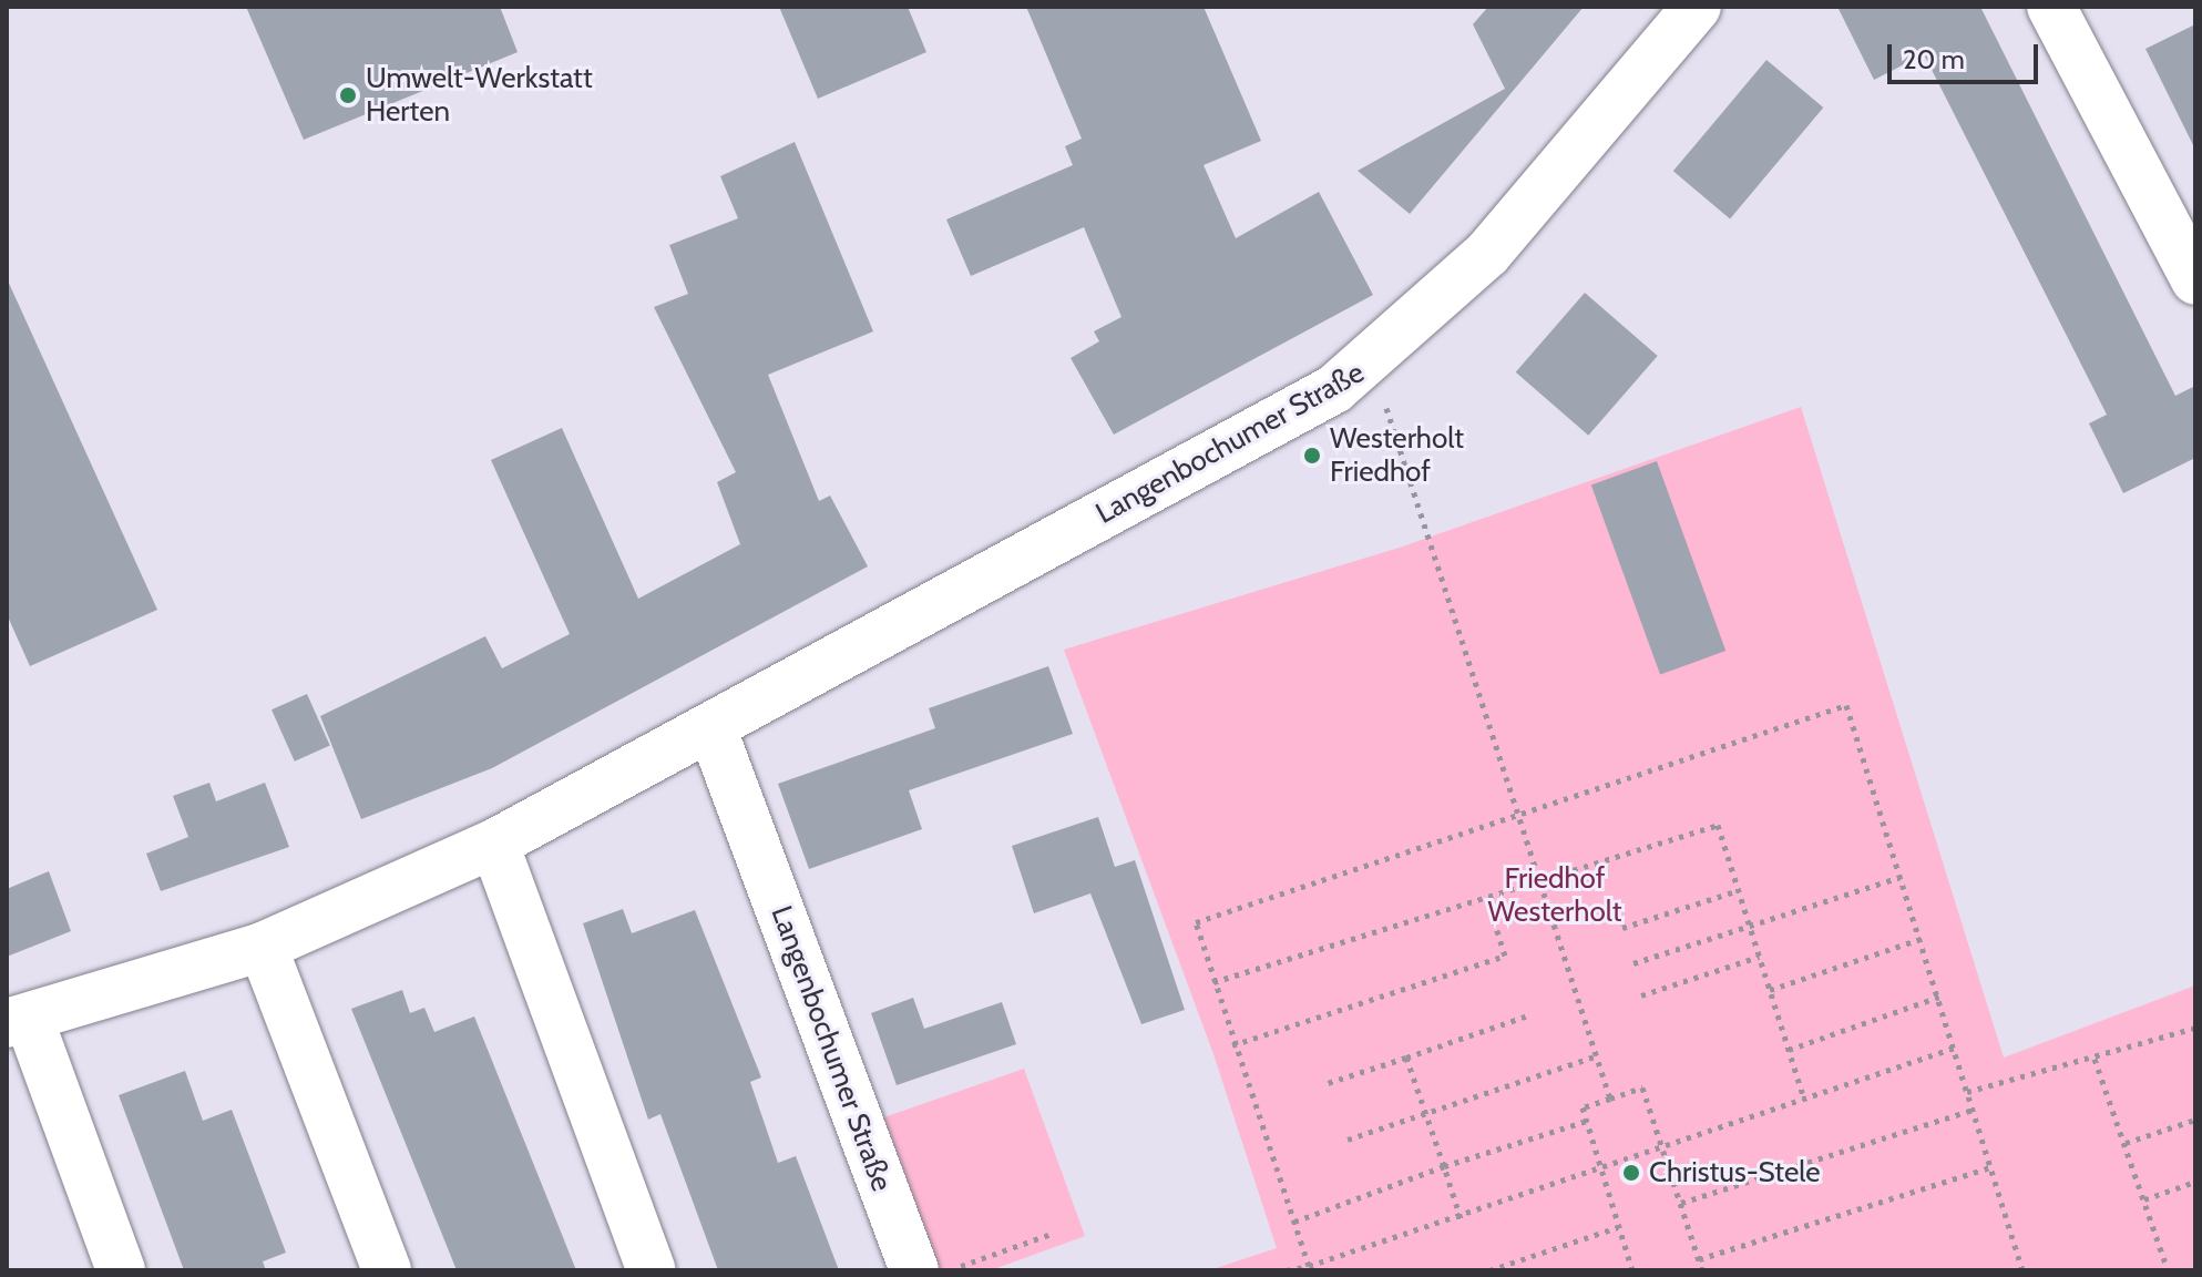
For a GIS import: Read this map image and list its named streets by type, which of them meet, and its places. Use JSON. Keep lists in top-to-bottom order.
{
  "streets": {
    "street": ["Langenbochumer Straße"]
  },
  "parks": ["Friedhof Westerholt"],
  "places": ["Umwelt-Werkstatt Herten", "Westerholt Friedhof", "Christus-Stele"],
  "scale_bar": "20 m"
}
